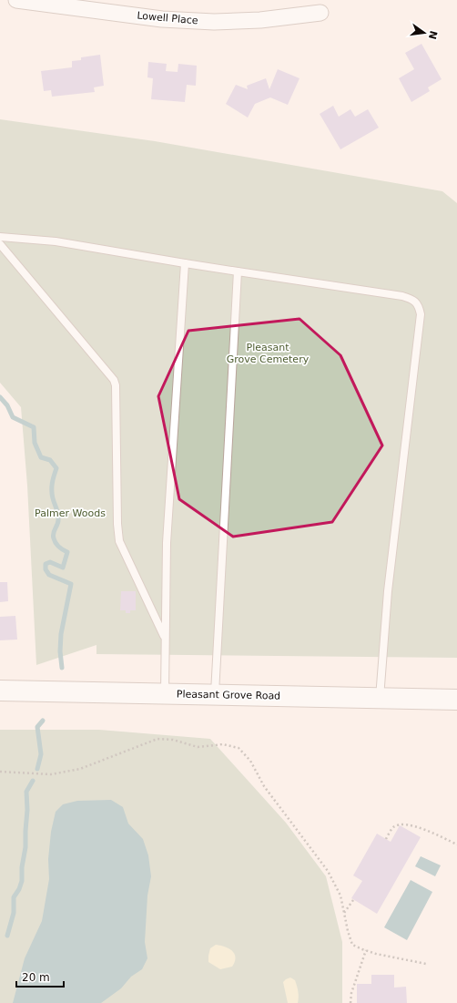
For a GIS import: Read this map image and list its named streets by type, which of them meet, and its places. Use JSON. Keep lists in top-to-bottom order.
{
  "streets": {
    "street": ["Lowell Place", "Pleasant Grove Road"]
  },
  "parks": ["Pleasant Grove Cemetery", "Palmer Woods"],
  "scale_bar": "20 m",
  "north": "right"
}
